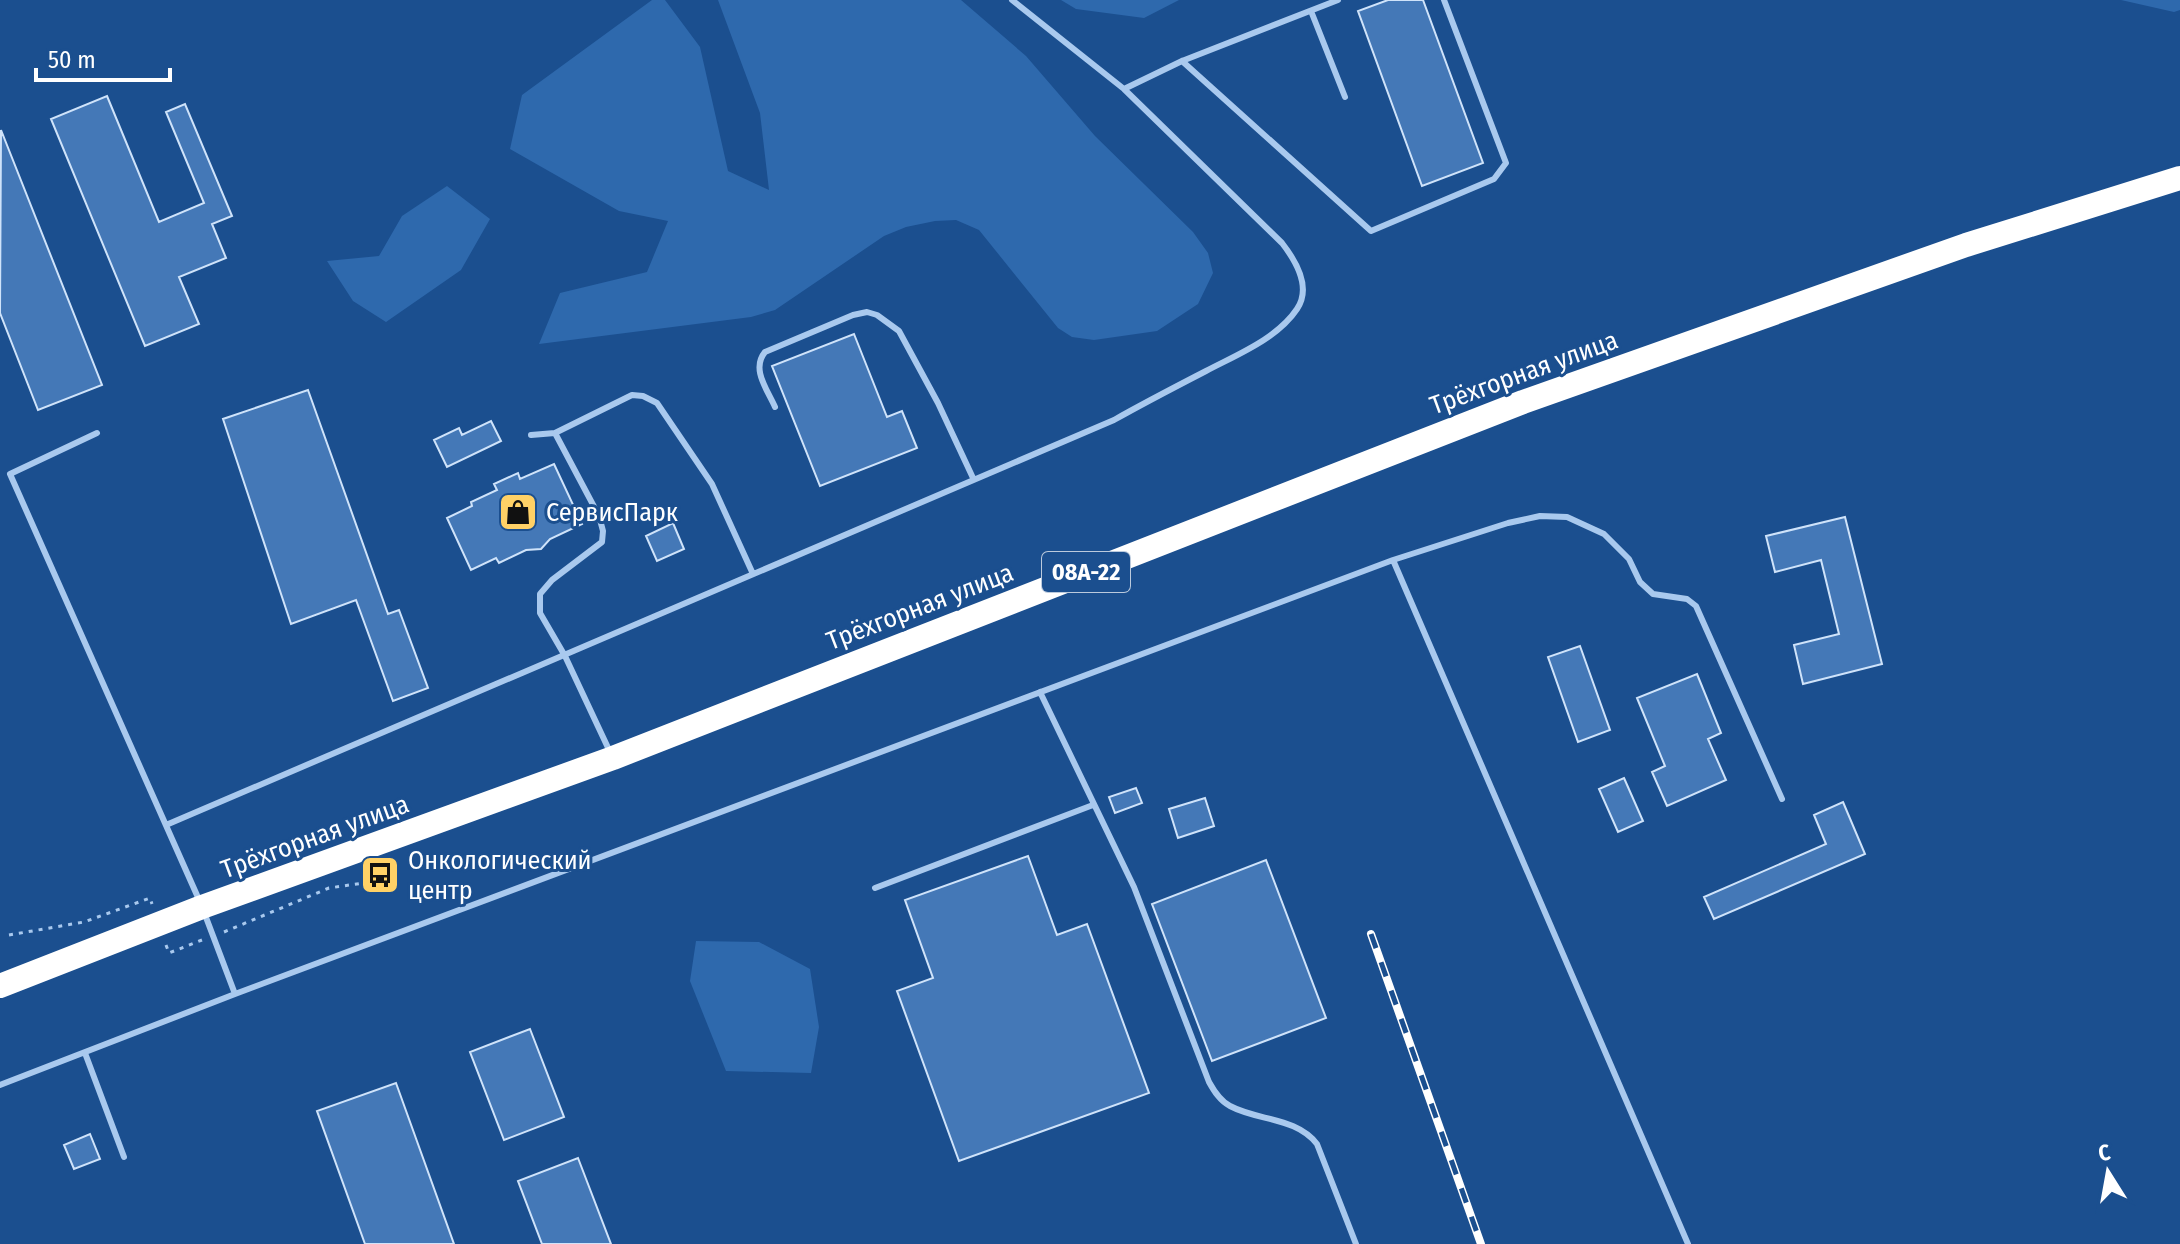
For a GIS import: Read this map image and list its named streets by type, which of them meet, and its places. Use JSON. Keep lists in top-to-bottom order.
{
  "streets": {
    "highway": ["Трёхгорная улица", "08А-22"]
  },
  "places": {
    "shop": ["СервисПарк"],
    "bus stop": ["Онкологический центр"]
  },
  "scale_bar": "50 m",
  "north": "top"
}
